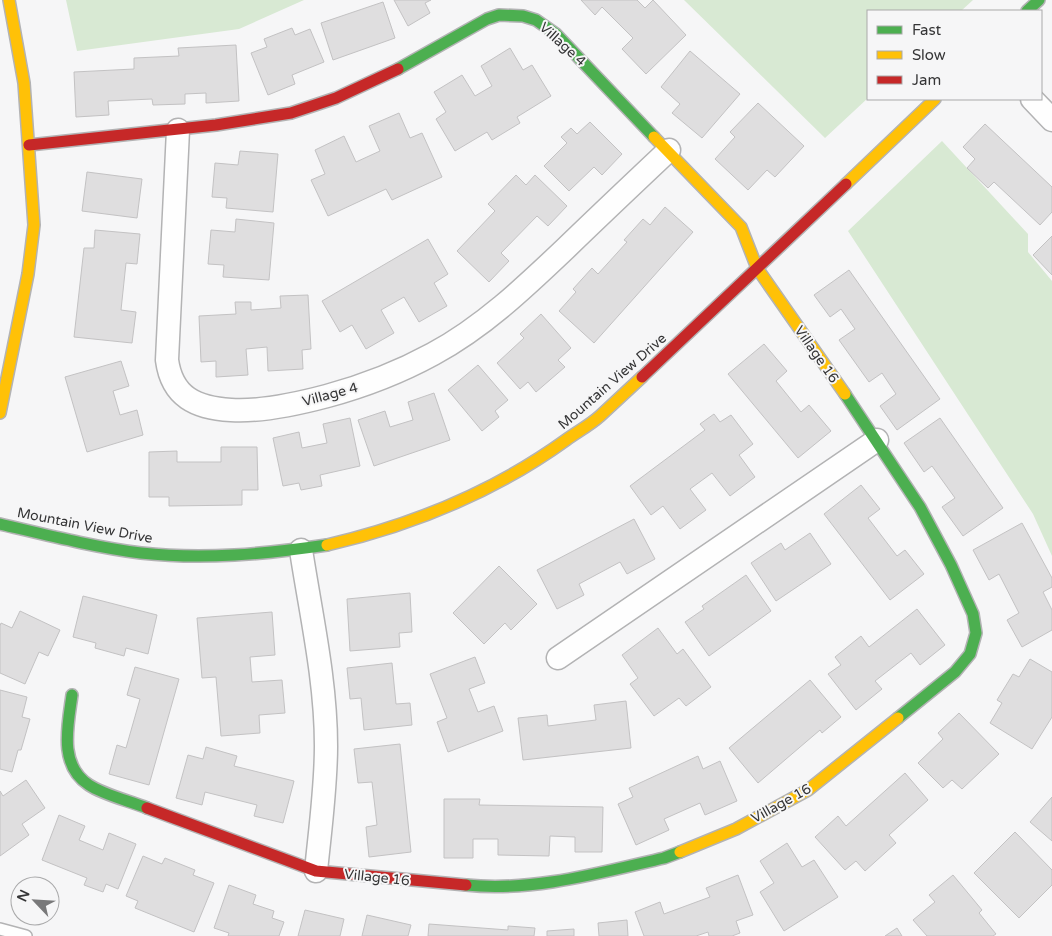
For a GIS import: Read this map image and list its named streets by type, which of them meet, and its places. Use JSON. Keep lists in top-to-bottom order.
{
  "streets": {
    "street": ["Village 4", "Village 16", "Mountain View Drive"]
  },
  "crossings": [
    ["Village 4", "Village 16"],
    ["Village 4", "Mountain View Drive"],
    ["Village 16", "Mountain View Drive"]
  ],
  "legend": ["Fast", "Slow", "Jam"],
  "north": "top left"
}
